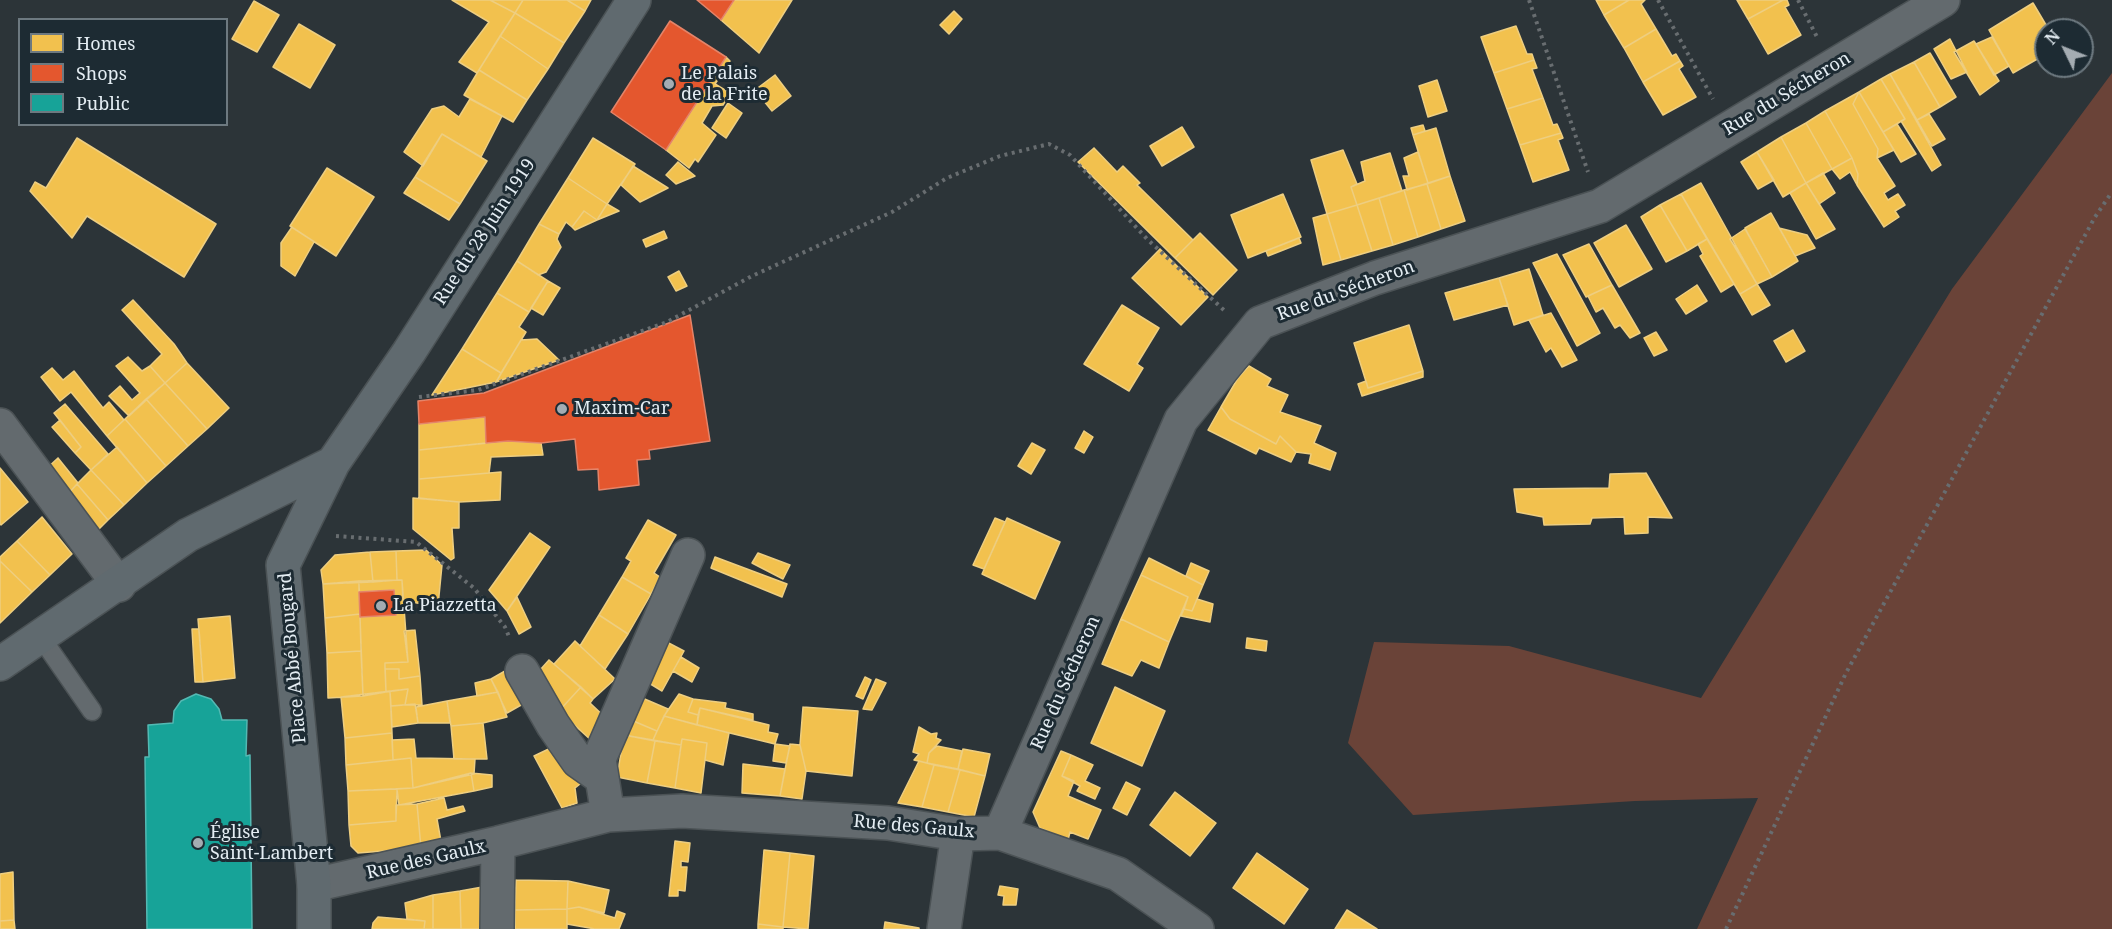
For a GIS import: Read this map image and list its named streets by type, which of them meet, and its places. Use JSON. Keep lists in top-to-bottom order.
{
  "streets": {
    "main road": ["Rue du 28 Juin 1919", "Place Abbé Bougard"],
    "street": ["Rue du Sécheron", "Rue des Gaulx"]
  },
  "crossings": [
    ["Rue du Sécheron", "Rue des Gaulx"],
    ["Rue du 28 Juin 1919", "Place Abbé Bougard"],
    ["Place Abbé Bougard", "Rue des Gaulx"]
  ],
  "places": [
    "Le Palais de la Frite",
    "Maxim-Car",
    "La Piazzetta",
    "Église Saint-Lambert"
  ],
  "legend": ["Homes", "Shops", "Public"],
  "north": "top left"
}
